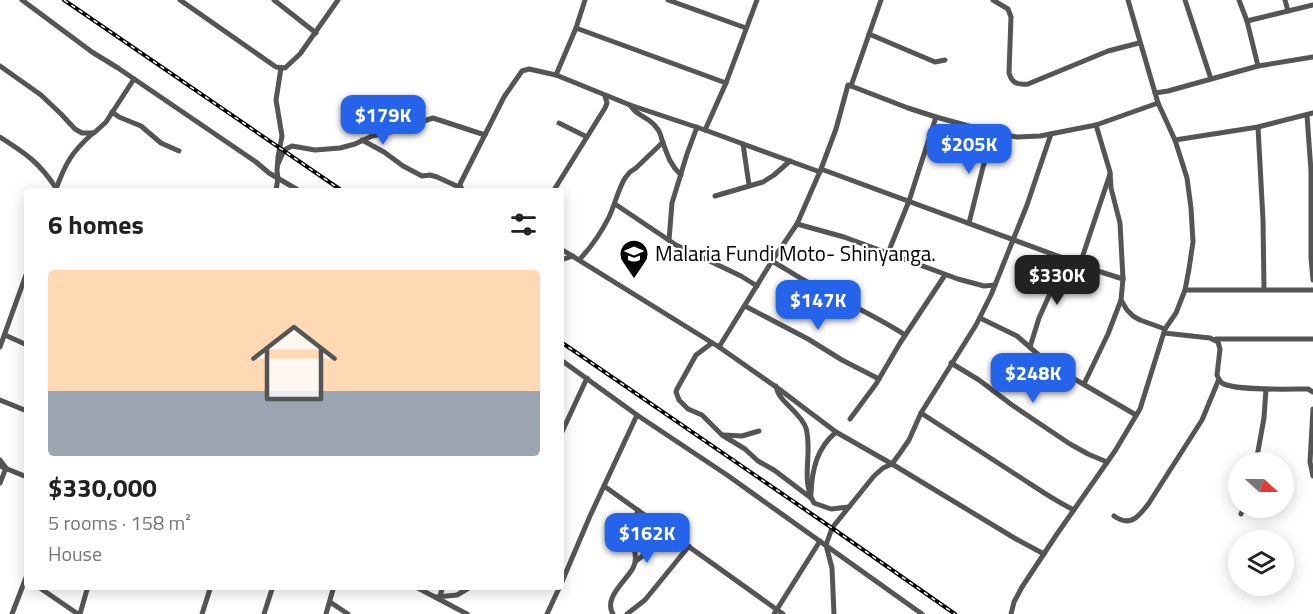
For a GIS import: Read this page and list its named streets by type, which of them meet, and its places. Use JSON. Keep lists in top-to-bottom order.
{
  "places": {
    "school or university": ["Malaria Fundi Moto- Shinyanga."]
  },
  "north": "right",
  "page": {
    "price": [
      "$179K",
      "$205K",
      "$330K",
      "$147K",
      "$248K",
      "$162K"
    ],
    "heading": "6 homes",
    "list": [
      {
        "name": "$330,000",
        "note": "5 rooms · 158 m² · House"
      }
    ]
  }
}
